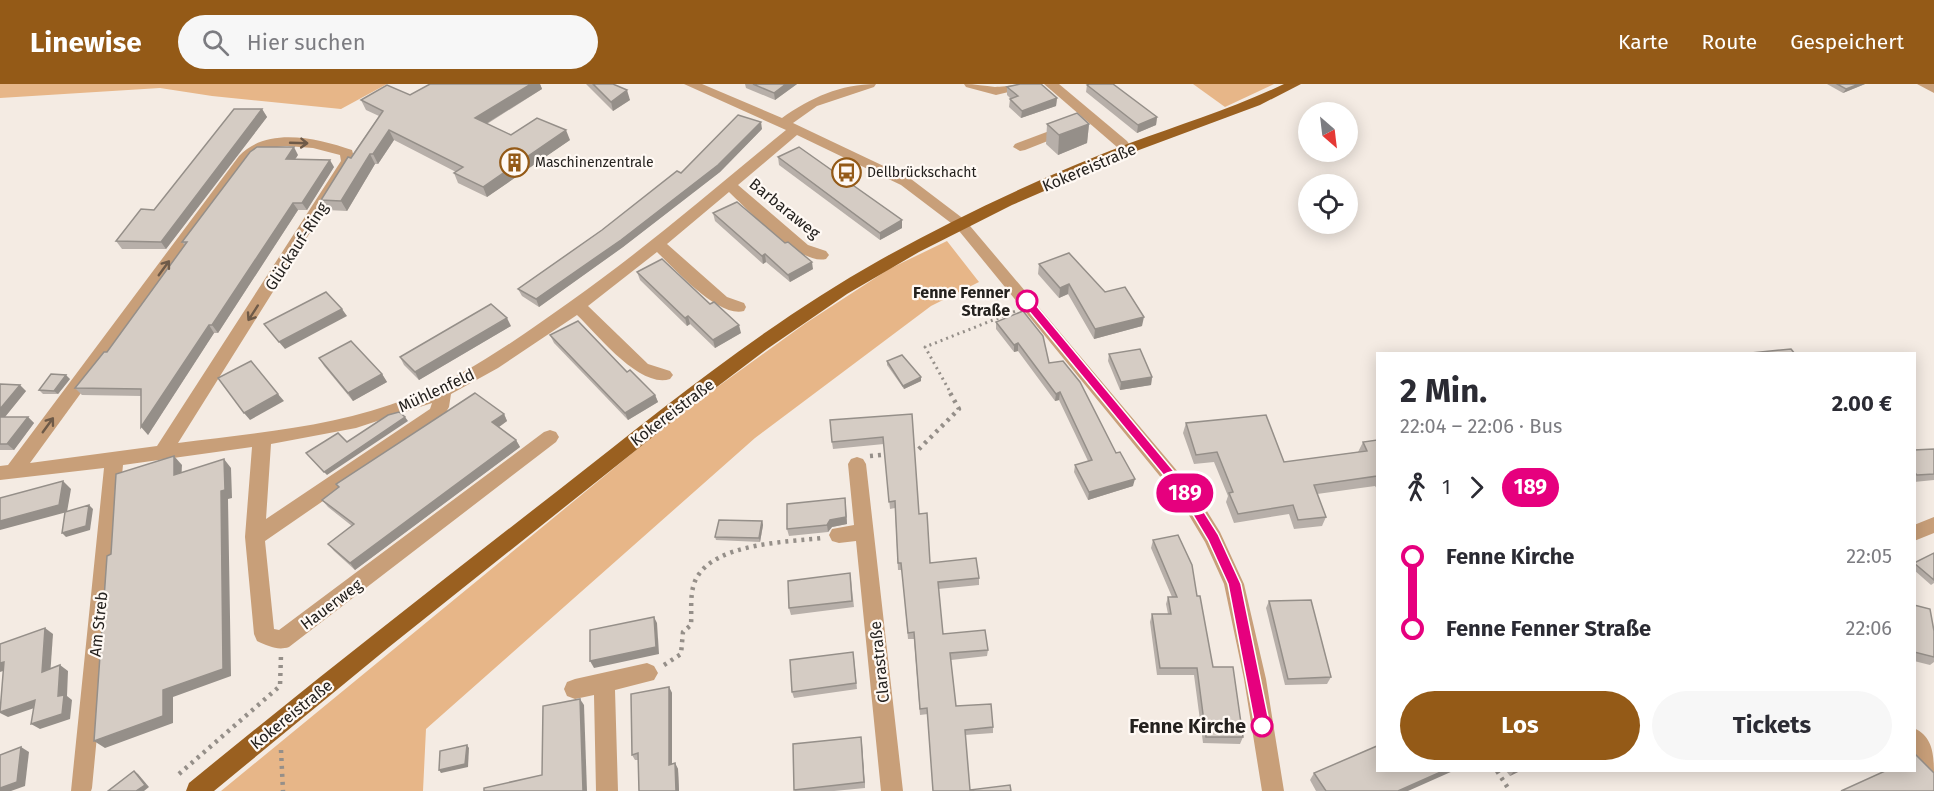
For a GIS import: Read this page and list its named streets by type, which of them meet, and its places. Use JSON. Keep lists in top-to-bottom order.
{
  "streets": {
    "main road": ["Kokereistraße"],
    "street": [
      "Barbaraweg",
      "Glückauf-Ring",
      "Mühlenfeld",
      "Hauerweg",
      "Am Streb",
      "Clarastraße"
    ]
  },
  "crossings": [
    ["Barbaraweg", "Mühlenfeld"],
    ["Glückauf-Ring", "Mühlenfeld"],
    ["Mühlenfeld", "Hauerweg"],
    ["Mühlenfeld", "Am Streb"]
  ],
  "places": {
    "building": ["Maschinenzentrale"],
    "bus stop": ["Dellbrückschacht"],
    "other": ["Fenne Fenner Straße", "Fenne Kirche"]
  },
  "lines": ["bus line 189"],
  "north": "bottom right",
  "page": {
    "header": "Linewise",
    "search": "Hier suchen",
    "nav": ["Karte", "Route", "Gespeichert"],
    "on_map": "189",
    "heading": ["2 Min.", "22:04 – 22:06 · Bus", "2.00 €"],
    "legs": ["1", "189"],
    "list": [
      {
        "name": "Fenne Kirche",
        "value": "22:05"
      },
      {
        "name": "Fenne Fenner Straße",
        "value": "22:06"
      }
    ],
    "buttons": ["Los", "Tickets"]
  }
}
